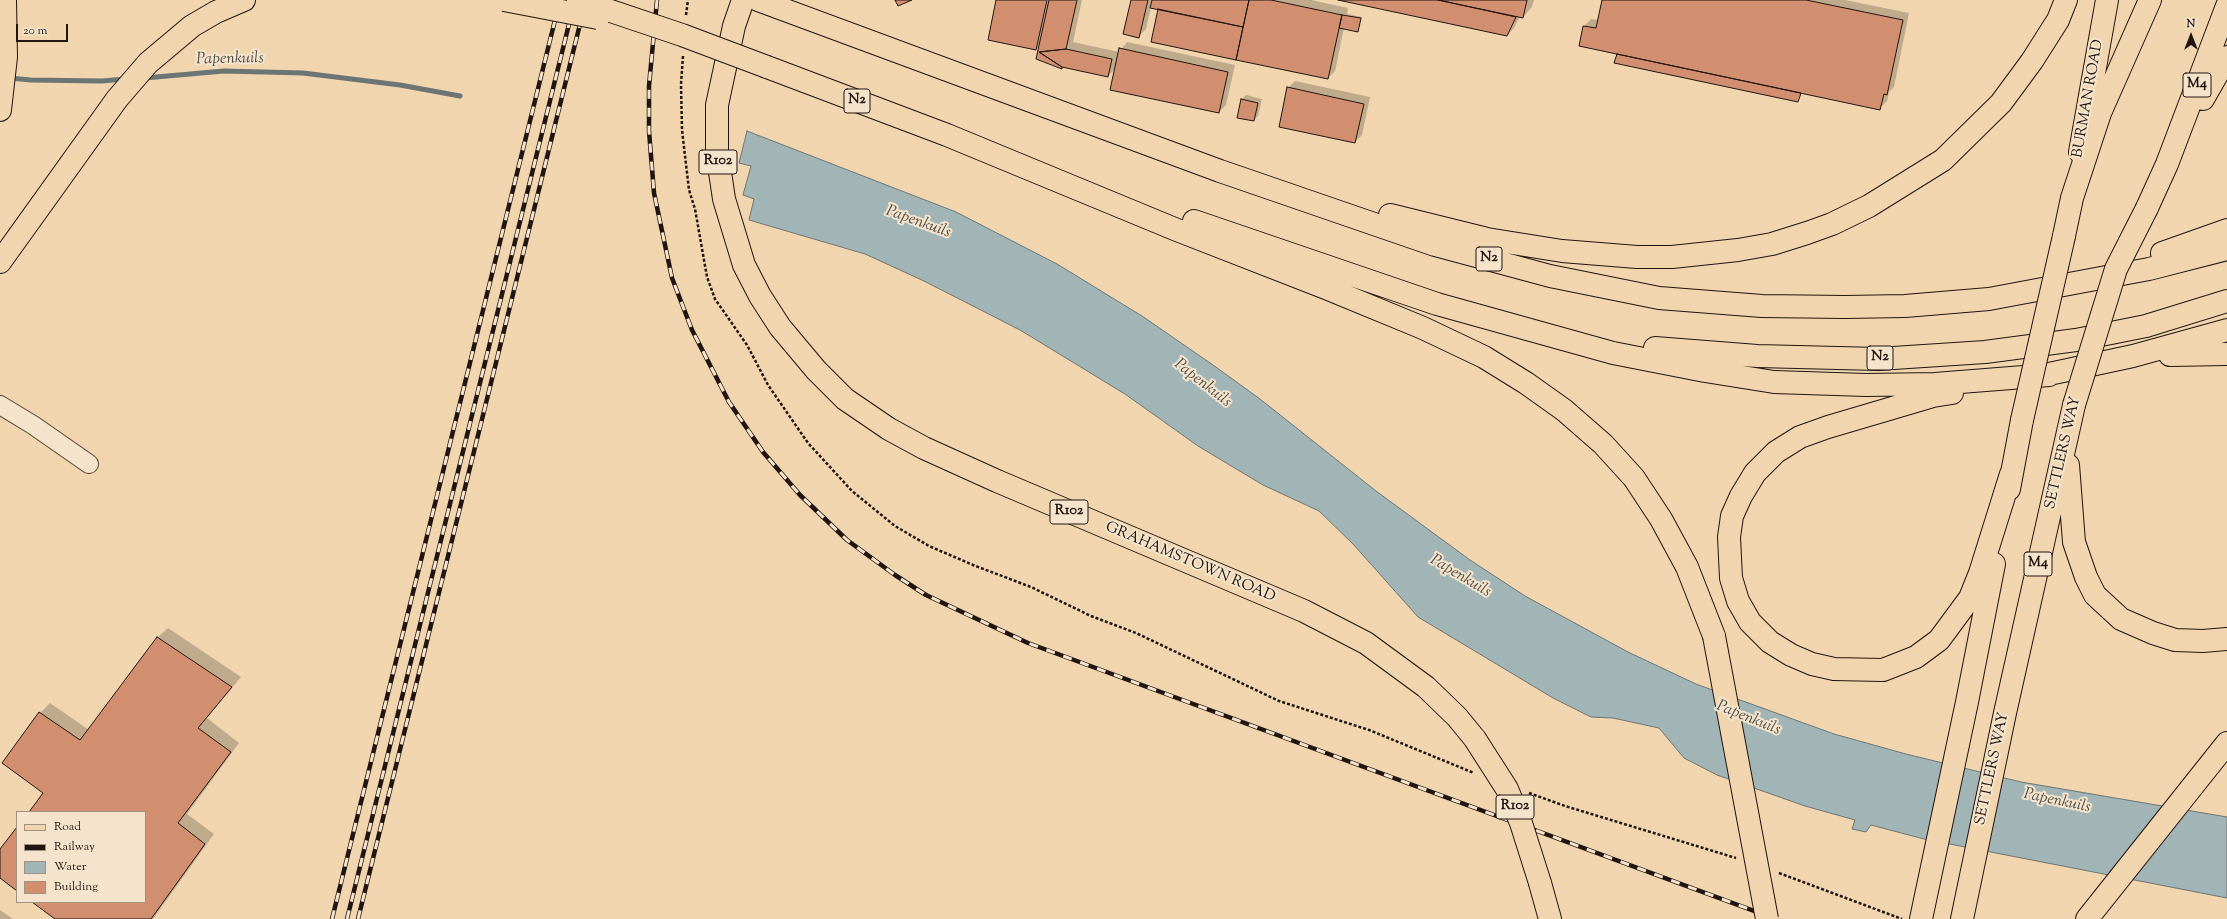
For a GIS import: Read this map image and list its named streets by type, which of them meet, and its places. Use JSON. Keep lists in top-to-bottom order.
{
  "streets": {
    "main road": [
      "M4",
      "BURMAN ROAD",
      "N2",
      "R102",
      "SETTLERS WAY",
      "GRAHAMSTOWN ROAD"
    ]
  },
  "water": ["Papenkuils"],
  "legend": [
    "Road",
    "Railway",
    "Water",
    "Building"
  ],
  "scale_bar": "20 m",
  "north": "top"
}
